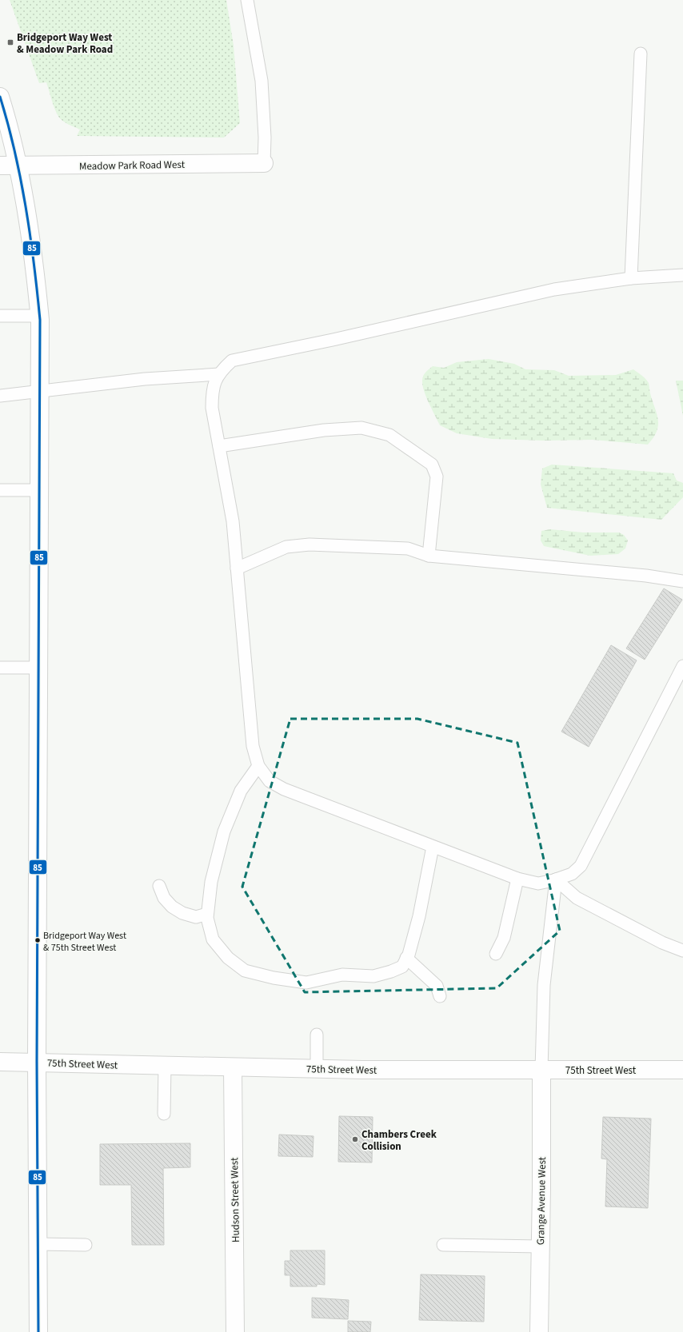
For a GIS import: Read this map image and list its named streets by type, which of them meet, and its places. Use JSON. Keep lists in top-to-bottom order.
{
  "streets": {
    "street": [
      "Meadow Park Road West",
      "75th Street West",
      "Hudson Street West",
      "Grange Avenue West"
    ]
  },
  "crossings": [
    ["75th Street West", "Hudson Street West"],
    ["75th Street West", "Grange Avenue West"]
  ],
  "places": {
    "transit": ["Bridgeport Way West & Meadow Park Road"],
    "other": ["Bridgeport Way West & 75th Street West", "Chambers Creek Collision"]
  },
  "lines": ["transit line 85"]
}
